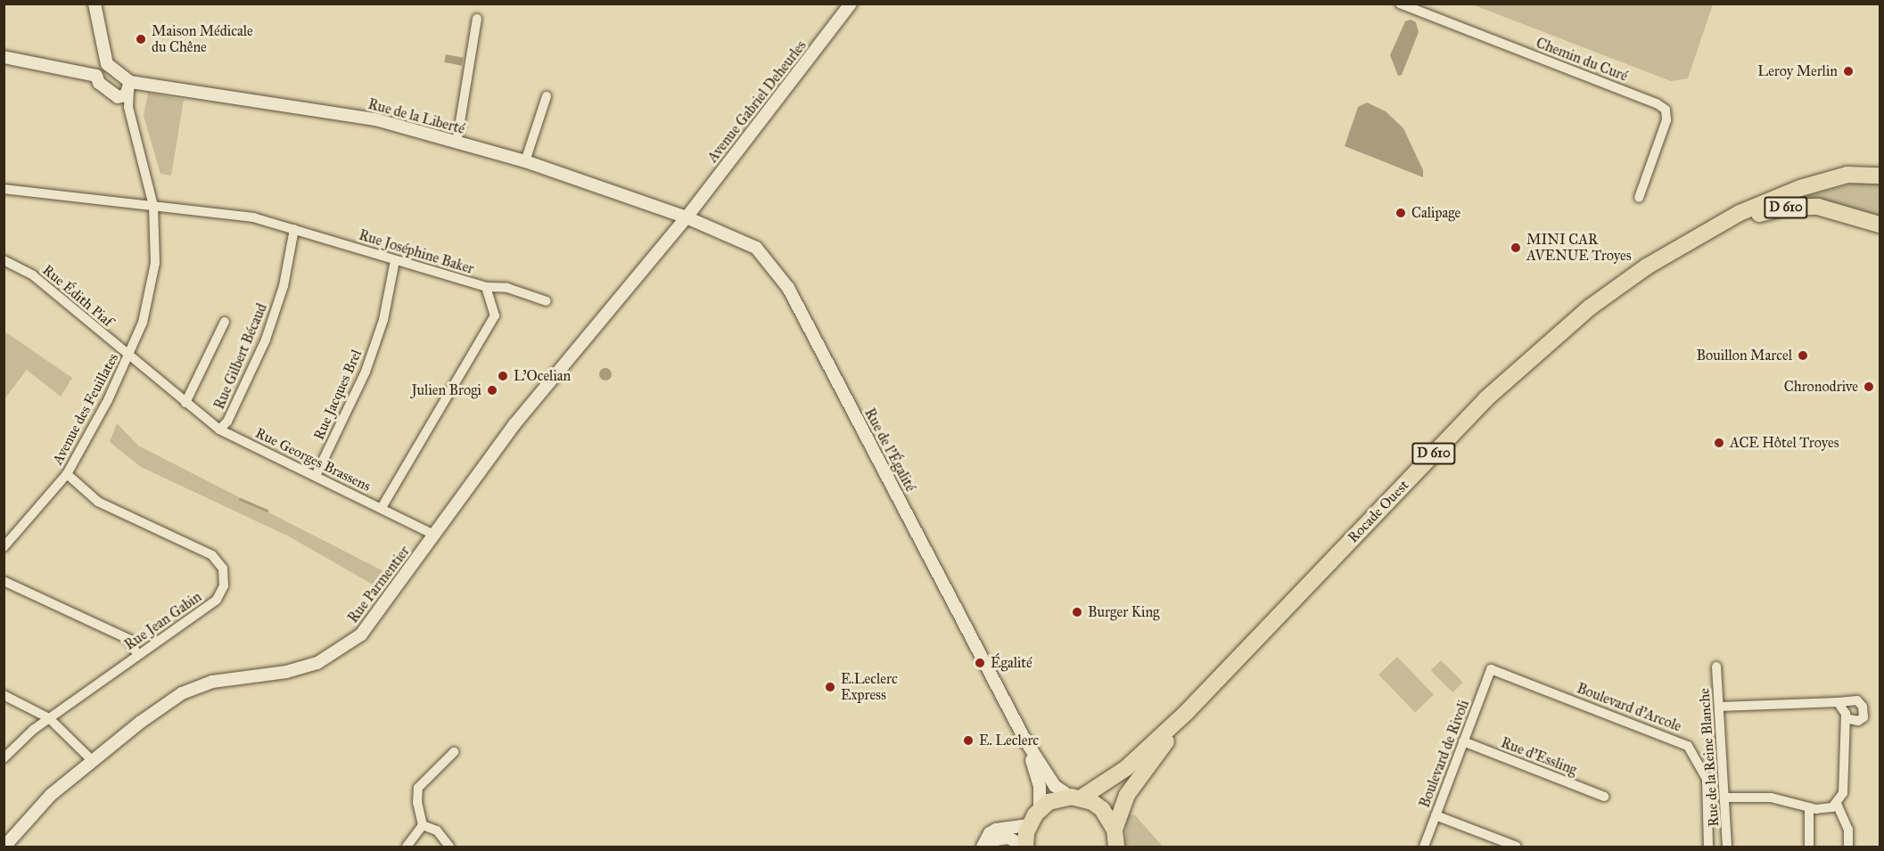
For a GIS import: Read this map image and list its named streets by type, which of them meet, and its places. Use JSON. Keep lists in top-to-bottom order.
{
  "streets": {
    "main road": ["D 610", "Rocade Ouest"],
    "street": [
      "Chemin du Curé",
      "Avenue Gabriel Deheurles",
      "Rue de la Liberté",
      "Rue Joséphine Baker",
      "Rue Édith Piaf",
      "Rue Gilbert Bécaud",
      "Rue Jacques Brel",
      "Avenue des Feuillates",
      "Rue de l'Égalité",
      "Rue Georges Brassens",
      "Rue Parmentier",
      "Rue Jean Gabin",
      "Boulevard d'Arcole",
      "Boulevard de Rivoli",
      "Rue d'Essling",
      "Rue de la Reine Blanche"
    ]
  },
  "crossings": [
    ["Avenue Gabriel Deheurles", "Rue de la Liberté"],
    ["Avenue Gabriel Deheurles", "Rue de l'Égalité"],
    ["Avenue Gabriel Deheurles", "Rue Parmentier"],
    ["Rue de la Liberté", "Avenue des Feuillates"],
    ["Rue de la Liberté", "Rue de l'Égalité"],
    ["Rue de la Liberté", "Rue Parmentier"],
    ["Rue Joséphine Baker", "Rue Gilbert Bécaud"],
    ["Rue Joséphine Baker", "Rue Jacques Brel"],
    ["Rue Joséphine Baker", "Avenue des Feuillates"],
    ["Rue Joséphine Baker", "Rue Georges Brassens"],
    ["Rue Édith Piaf", "Avenue des Feuillates"],
    ["Rue Édith Piaf", "Rue Georges Brassens"],
    ["Rue Gilbert Bécaud", "Rue Georges Brassens"],
    ["Rue Jacques Brel", "Rue Georges Brassens"],
    ["Avenue des Feuillates", "Rue Georges Brassens"],
    ["Avenue des Feuillates", "Rue Jean Gabin"],
    ["Rue de l'Égalité", "Rue Parmentier"],
    ["Rue Georges Brassens", "Rue Parmentier"],
    ["Boulevard d'Arcole", "Boulevard de Rivoli"],
    ["Boulevard de Rivoli", "Rue d'Essling"]
  ],
  "places": [
    "Maison Médicale du Chêne",
    "Leroy Merlin",
    "Calipage",
    "MINI CAR AVENUE Troyes",
    "Bouillon Marcel",
    "L'Ocelian",
    "Chronodrive",
    "Julien Brogi",
    "ACE Hôtel Troyes",
    "Burger King",
    "Égalité",
    "E.Leclerc Express",
    "E. Leclerc"
  ]
}
